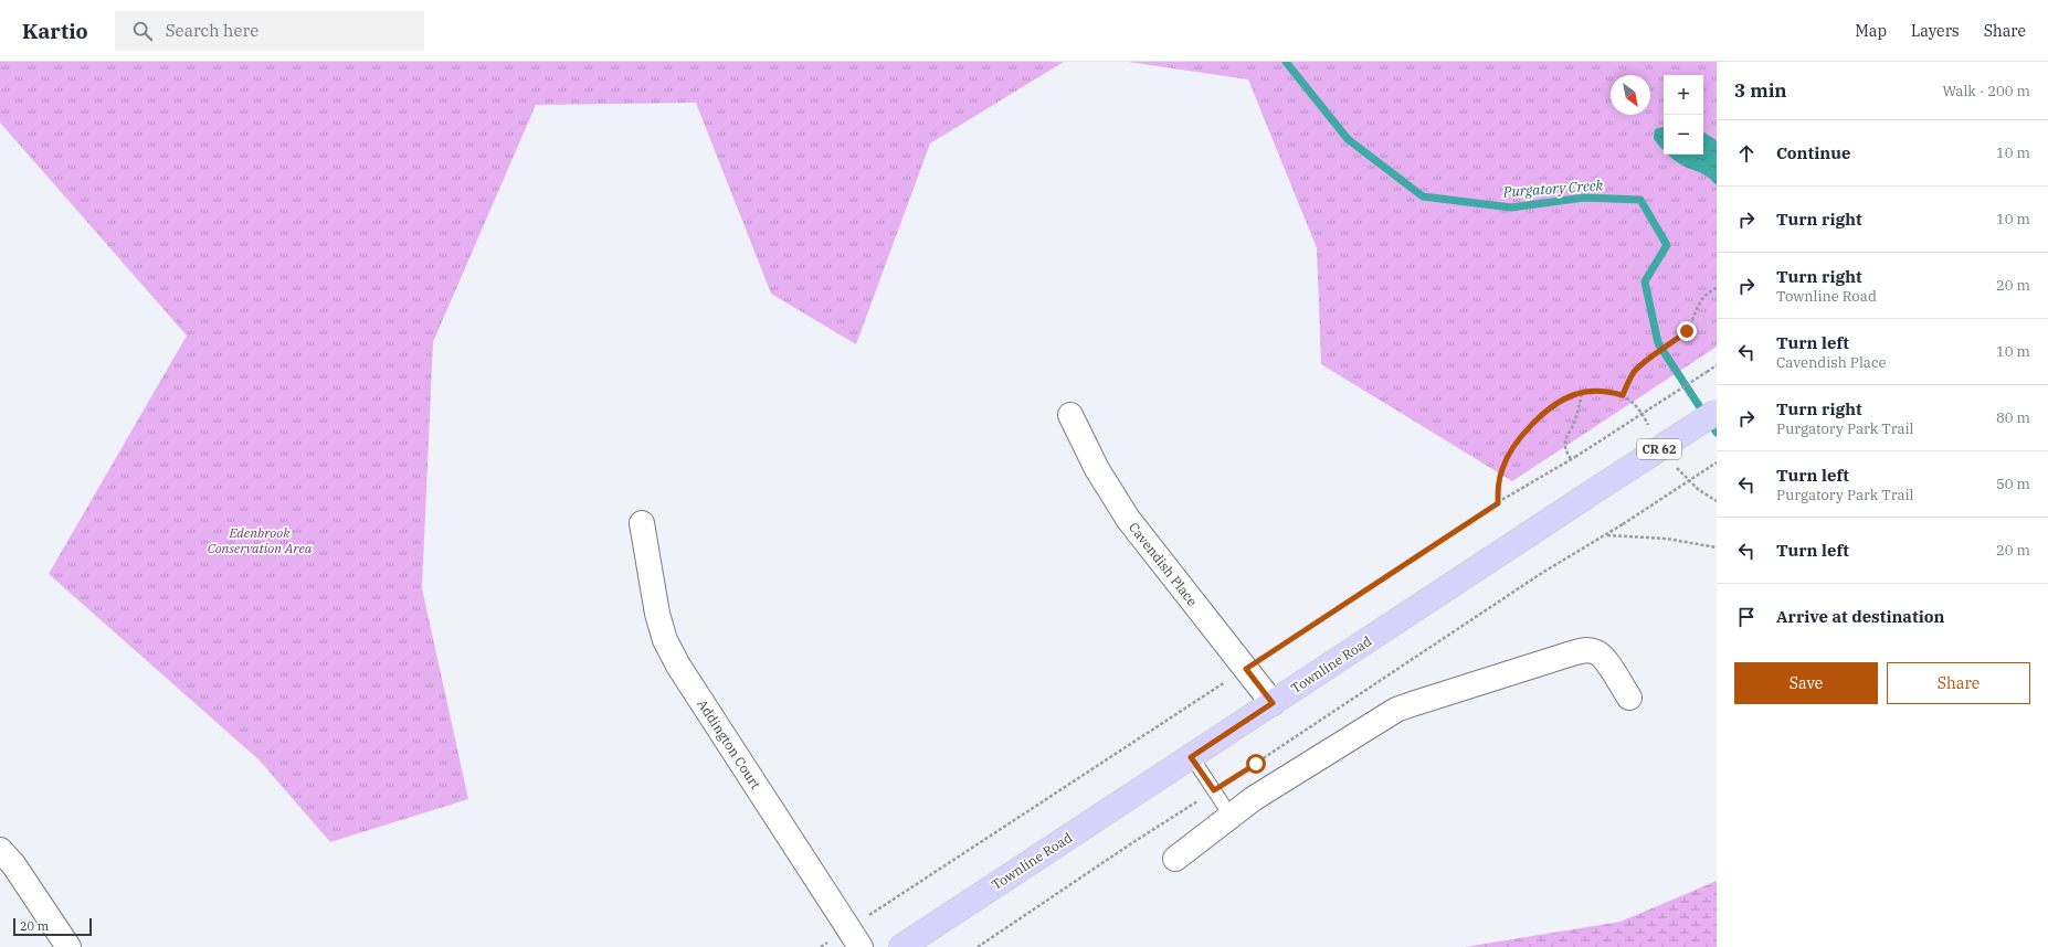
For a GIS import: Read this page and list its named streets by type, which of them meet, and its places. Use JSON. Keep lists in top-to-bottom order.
{
  "streets": {
    "main road": ["CR 62", "Townline Road"],
    "street": ["Cavendish Place", "Addington Court"]
  },
  "crossings": [
    ["Cavendish Place", "Townline Road"]
  ],
  "water": ["Purgatory Creek"],
  "parks": ["Edenbrook Conservation Area"],
  "scale_bar": "20 m",
  "north": "bottom right",
  "page": {
    "header": "Kartio",
    "search": "Search here",
    "nav": ["Map", "Layers", "Share"],
    "heading": ["3 min", "Walk · 200 m"],
    "map_buttons": ["+", "−"],
    "list": [
      ["Continue", "10 m"],
      ["Turn right", "10 m"],
      ["Turn right", "Townline Road", "20 m"],
      ["Turn left", "Cavendish Place", "10 m"],
      ["Turn right", "Purgatory Park Trail", "80 m"],
      ["Turn left", "Purgatory Park Trail", "50 m"],
      ["Turn left", "20 m"],
      "Arrive at destination"
    ],
    "buttons": ["Save", "Share"],
    "scale": "20 m"
  }
}
